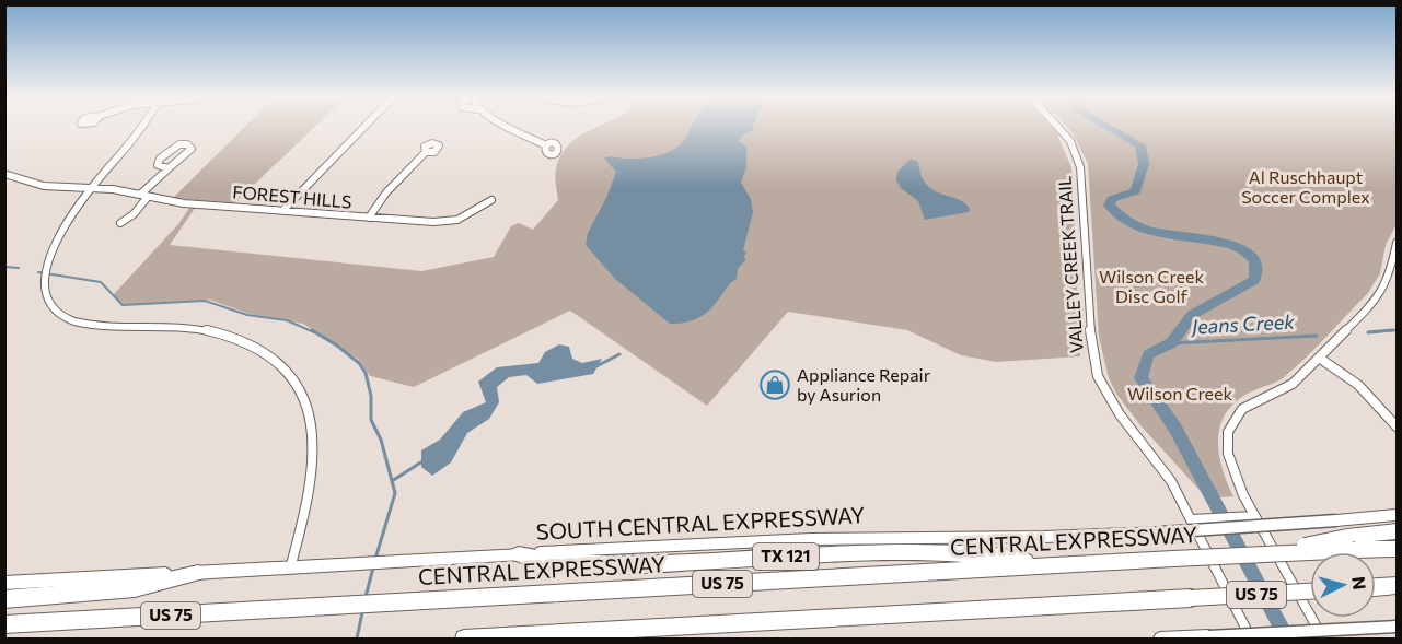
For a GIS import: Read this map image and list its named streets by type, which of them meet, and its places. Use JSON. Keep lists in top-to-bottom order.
{
  "streets": {
    "highway": ["CENTRAL EXPRESSWAY", "TX 121", "US 75"],
    "main road": ["SOUTH CENTRAL EXPRESSWAY"],
    "street": ["FOREST HILLS", "VALLEY CREEK TRAIL"]
  },
  "crossings": [
    ["SOUTH CENTRAL EXPRESSWAY", "TX 121"],
    ["CENTRAL EXPRESSWAY", "TX 121"]
  ],
  "water": ["Jeans Creek"],
  "parks": ["Al Ruschhaupt Soccer Complex", "Wilson Creek Disc Golf", "Wilson Creek"],
  "places": {
    "shop": ["Appliance Repair by Asurion"]
  },
  "north": "right"
}
